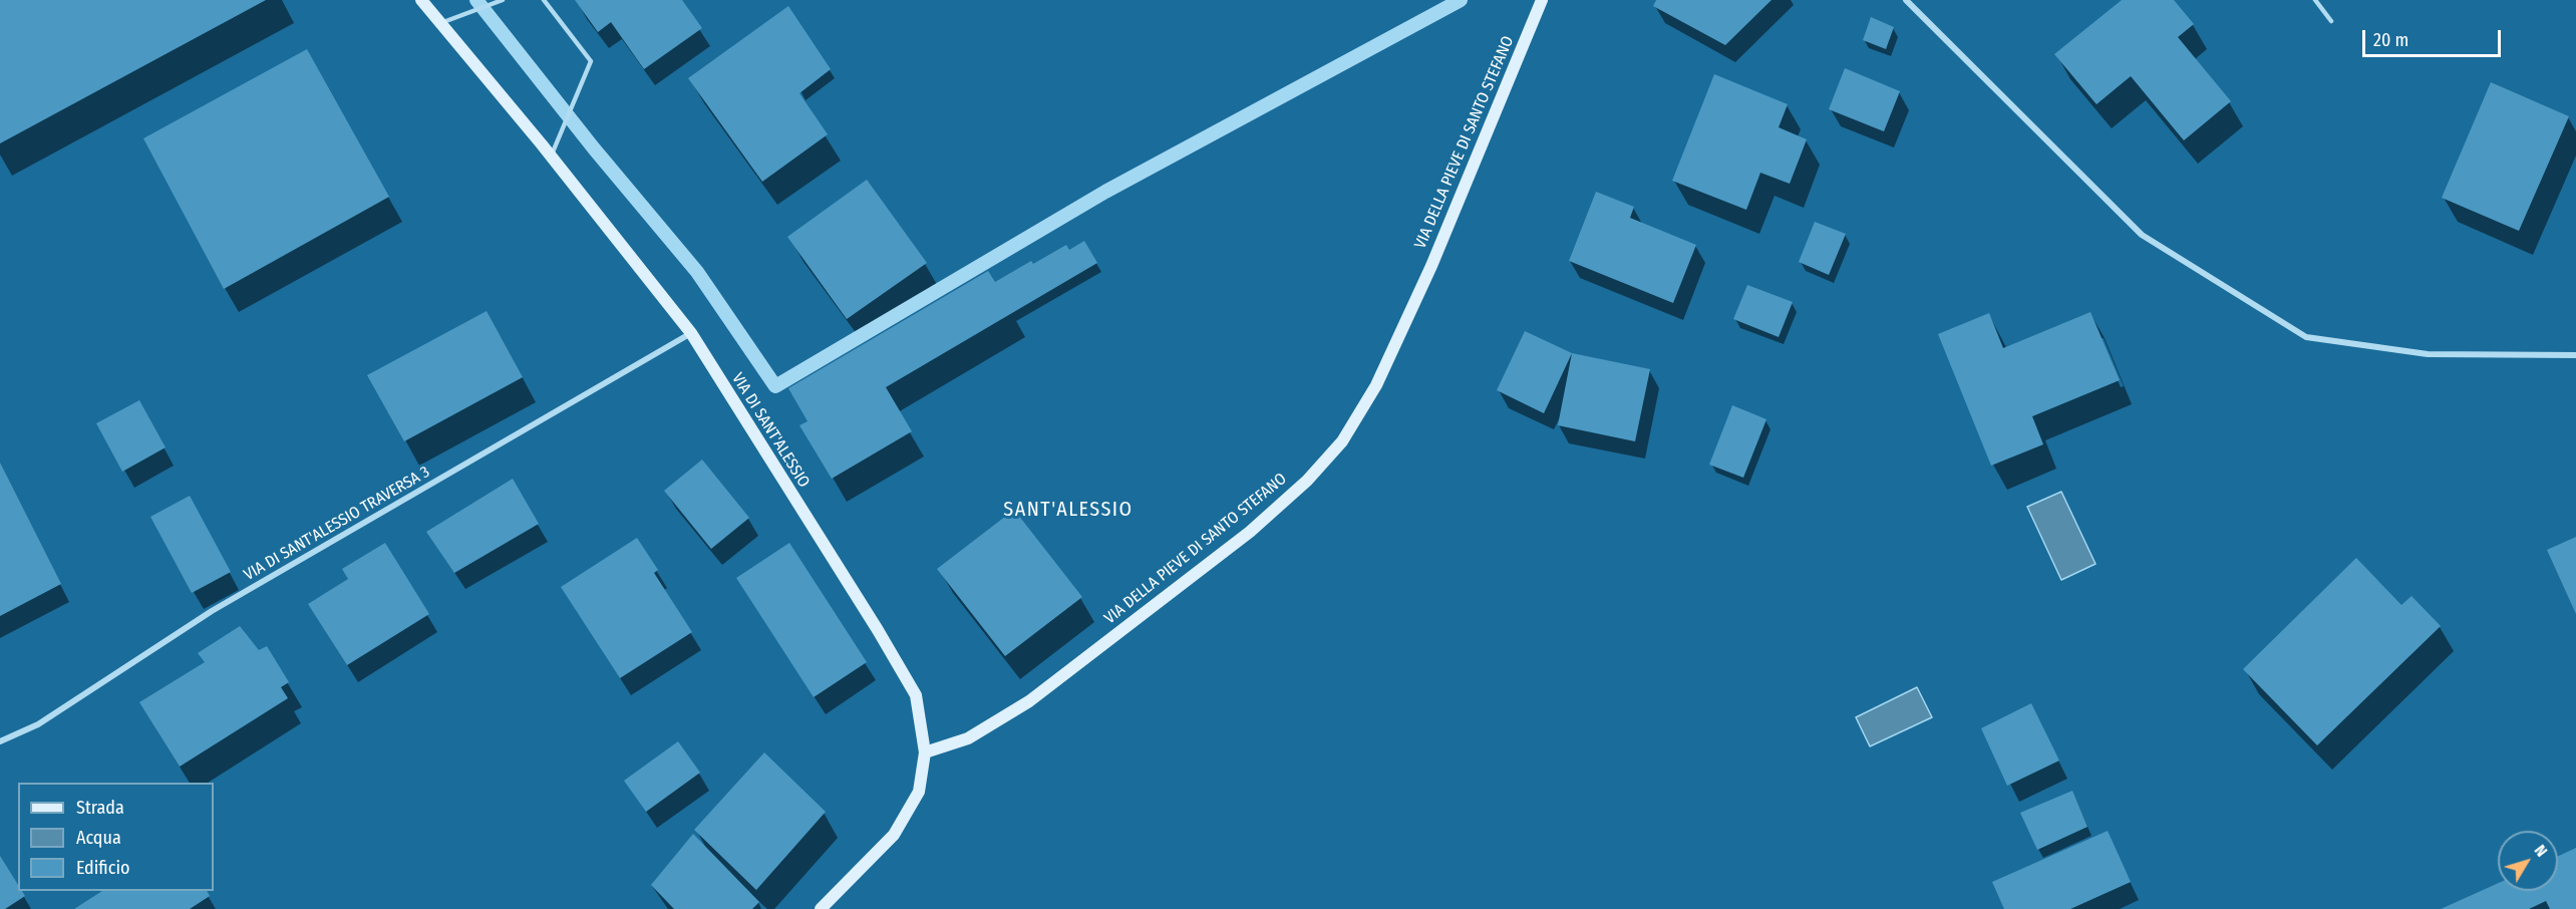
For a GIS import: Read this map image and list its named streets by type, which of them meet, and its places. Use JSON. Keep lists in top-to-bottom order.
{
  "streets": {
    "street": ["VIA DELLA PIEVE DI SANTO STEFANO", "VIA DI SANT'ALESSIO", "VIA DI SANT'ALESSIO TRAVERSA 3"]
  },
  "crossings": [
    ["VIA DELLA PIEVE DI SANTO STEFANO", "VIA DI SANT'ALESSIO"],
    ["VIA DI SANT'ALESSIO", "VIA DI SANT'ALESSIO TRAVERSA 3"]
  ],
  "districts": ["SANT'ALESSIO"],
  "legend": ["Strada", "Acqua", "Edificio"],
  "scale_bar": "20 m",
  "north": "top right"
}
